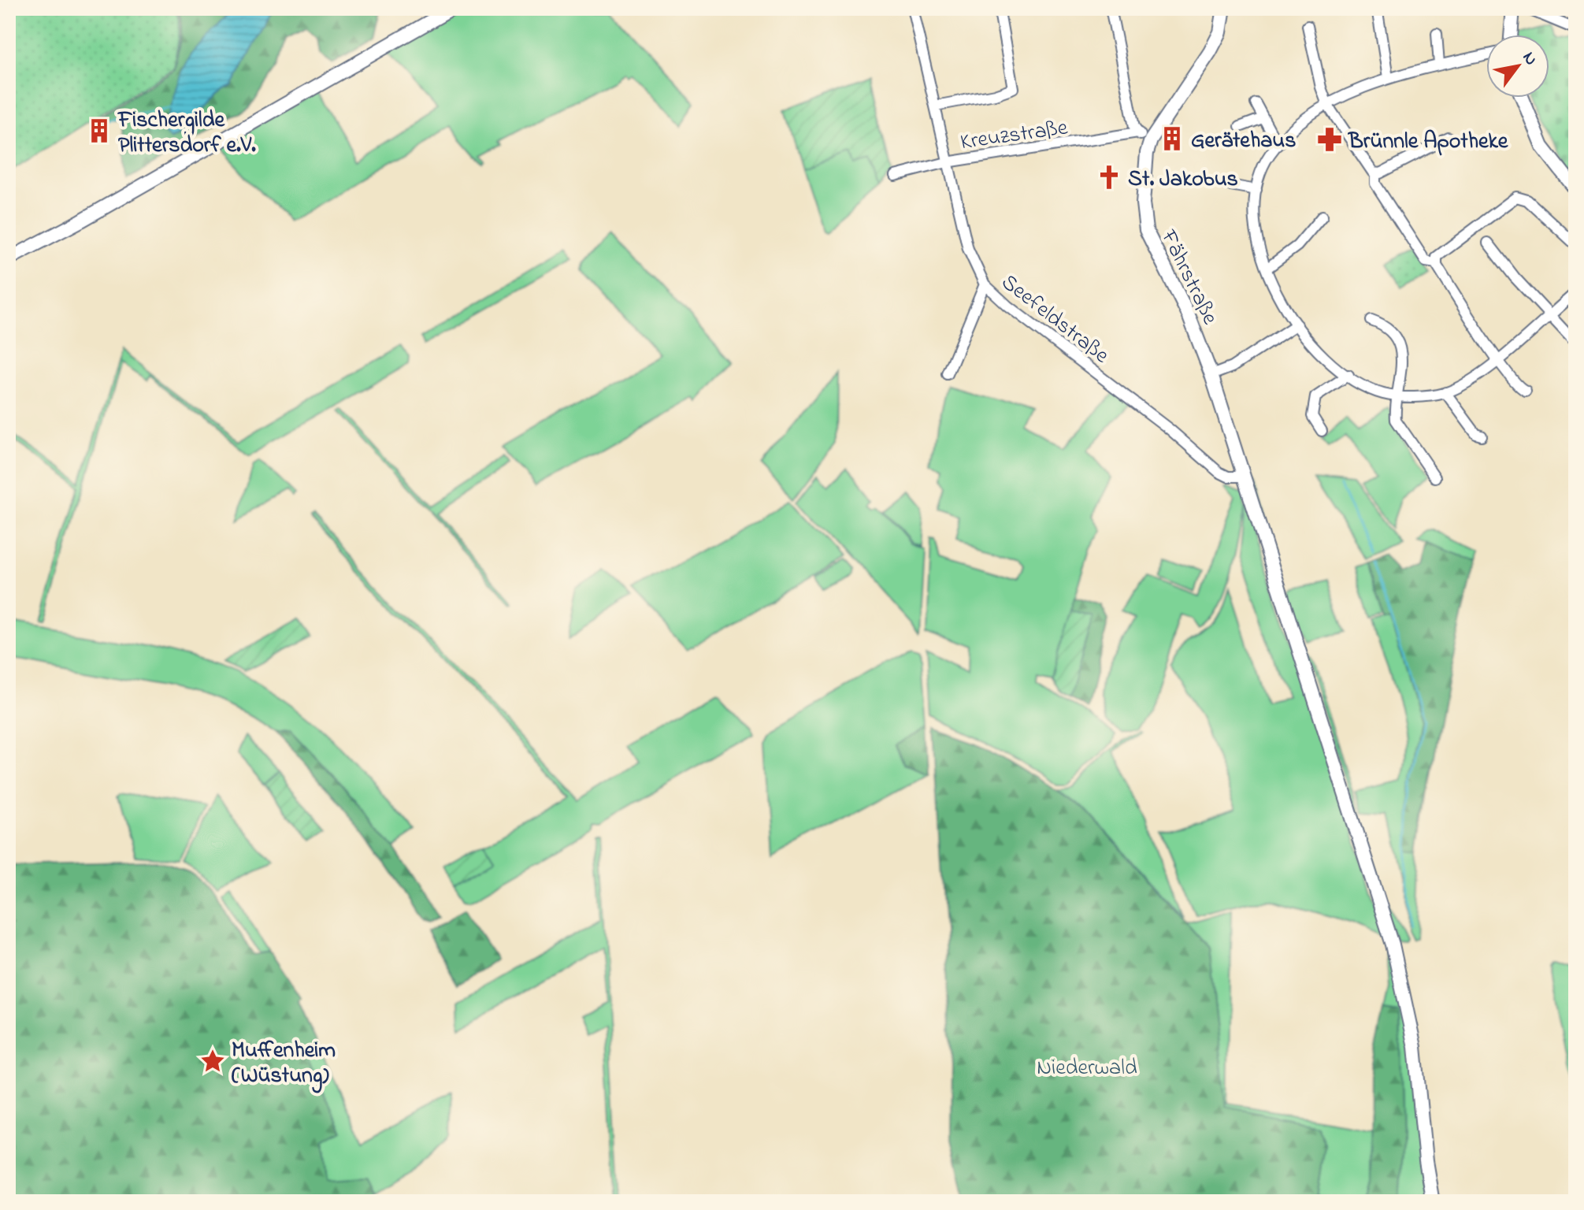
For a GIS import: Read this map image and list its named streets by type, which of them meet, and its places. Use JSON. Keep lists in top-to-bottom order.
{
  "streets": {
    "main road": ["Fährstraße"],
    "street": ["Kreuzstraße", "Seefeldstraße"]
  },
  "crossings": [
    ["Kreuzstraße", "Seefeldstraße"],
    ["Fährstraße", "Seefeldstraße"]
  ],
  "parks": ["Niederwald"],
  "places": {
    "building": ["Fischergilde Plittersdorf e.V.", "Gerätehaus"],
    "pharmacy": ["Brünnle Apotheke"],
    "church": ["St. Jakobus"],
    "place": ["Muffenheim (Wüstung)"]
  },
  "north": "top right"
}
